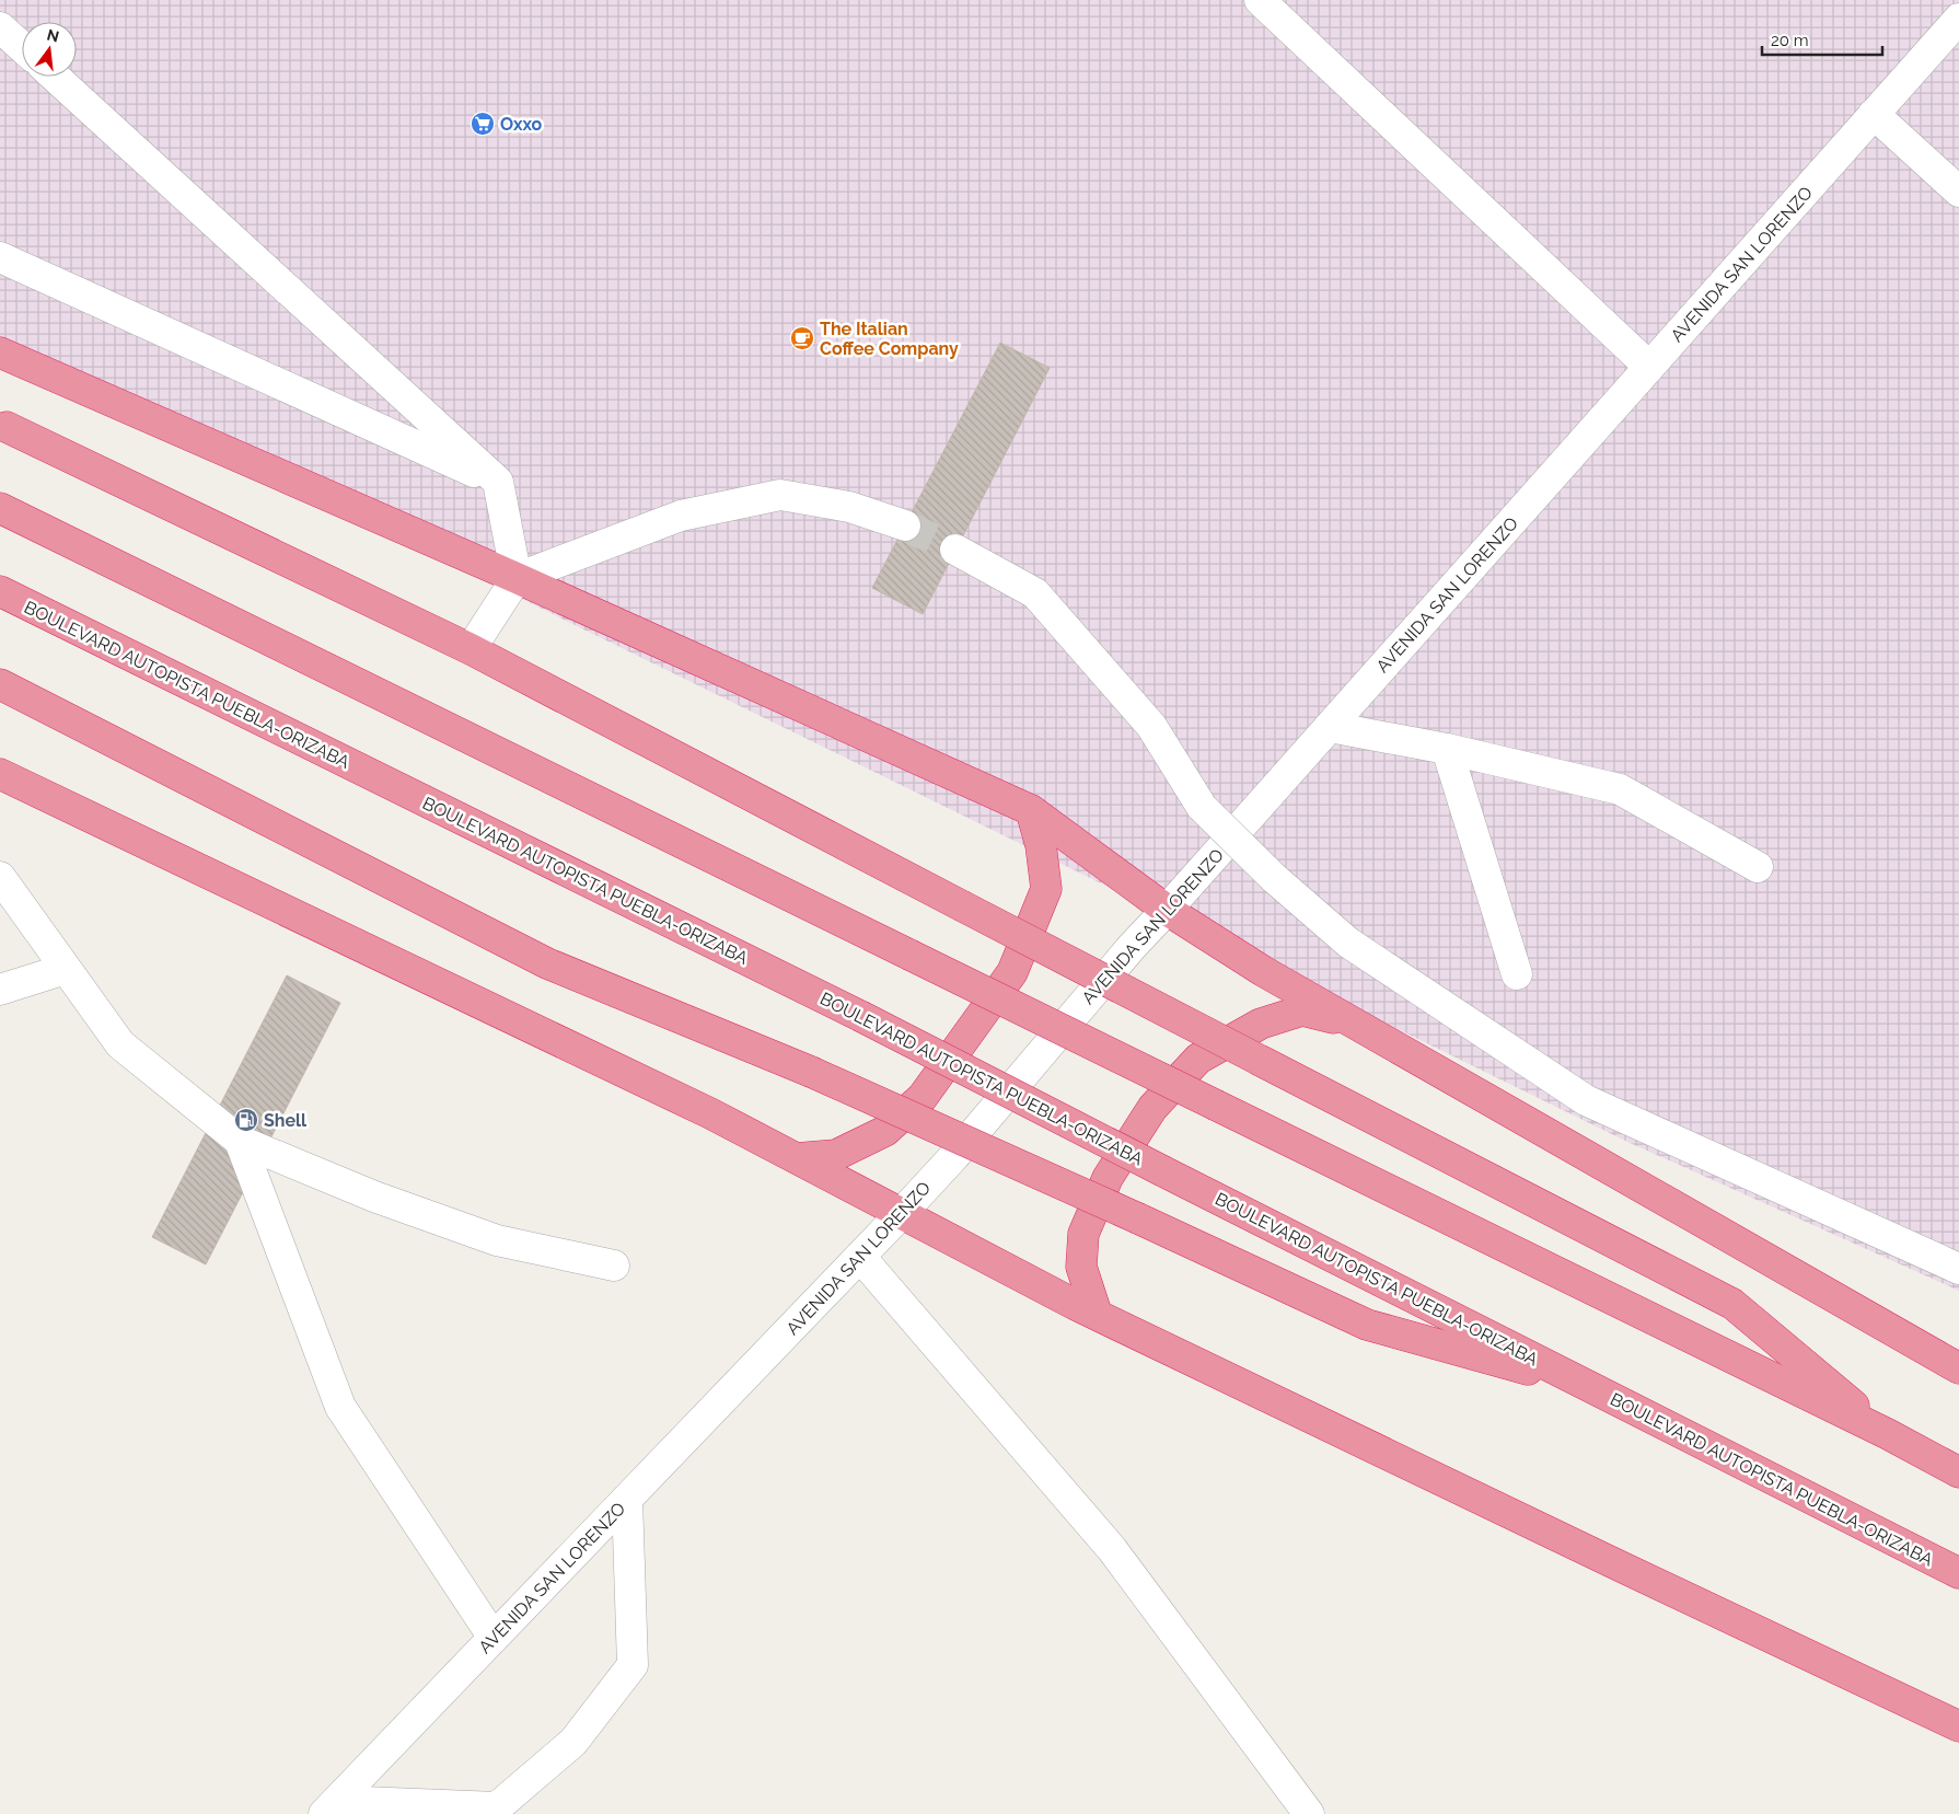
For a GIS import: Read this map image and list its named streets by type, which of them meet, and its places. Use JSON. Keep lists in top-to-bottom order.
{
  "streets": {
    "highway": ["BOULEVARD AUTOPISTA PUEBLA-ORIZABA"],
    "street": ["AVENIDA SAN LORENZO"]
  },
  "places": {
    "supermarket": ["Oxxo"],
    "cafe": ["The Italian Coffee Company"],
    "fuel station": ["Shell"]
  },
  "scale_bar": "20 m",
  "north": "top"
}
